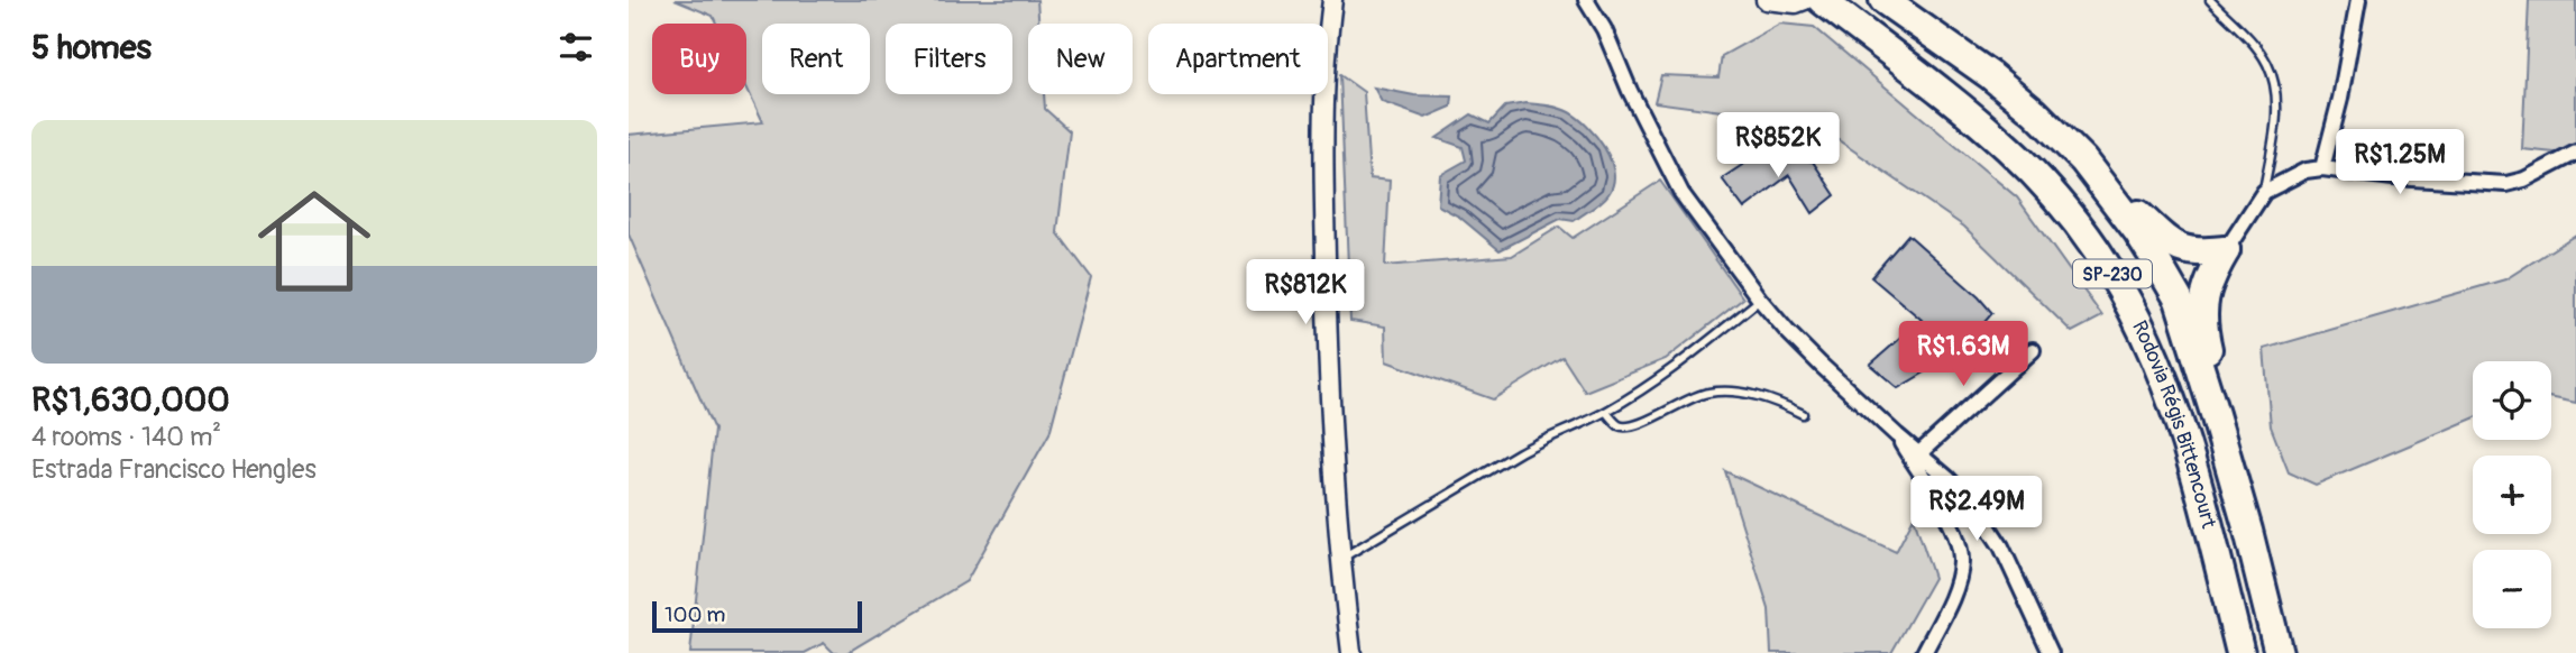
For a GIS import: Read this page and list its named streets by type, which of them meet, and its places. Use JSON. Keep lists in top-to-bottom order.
{
  "streets": {
    "highway": ["SP-230", "Rodovia Régis Bittencourt"]
  },
  "scale_bar": "100 m",
  "page": {
    "heading": "5 homes",
    "chip": [
      "Buy",
      "Rent",
      "Filters",
      "New",
      "Apartment"
    ],
    "list": [
      {
        "name": "R$1,630,000",
        "note": "4 rooms · 140 m² · Estrada Francisco Hengles"
      }
    ],
    "price": [
      "R$852K",
      "R$1.25M",
      "R$812K",
      "R$1.63M",
      "R$2.49M"
    ],
    "map_buttons": ["+", "−"],
    "scale": "100 m"
  }
}
